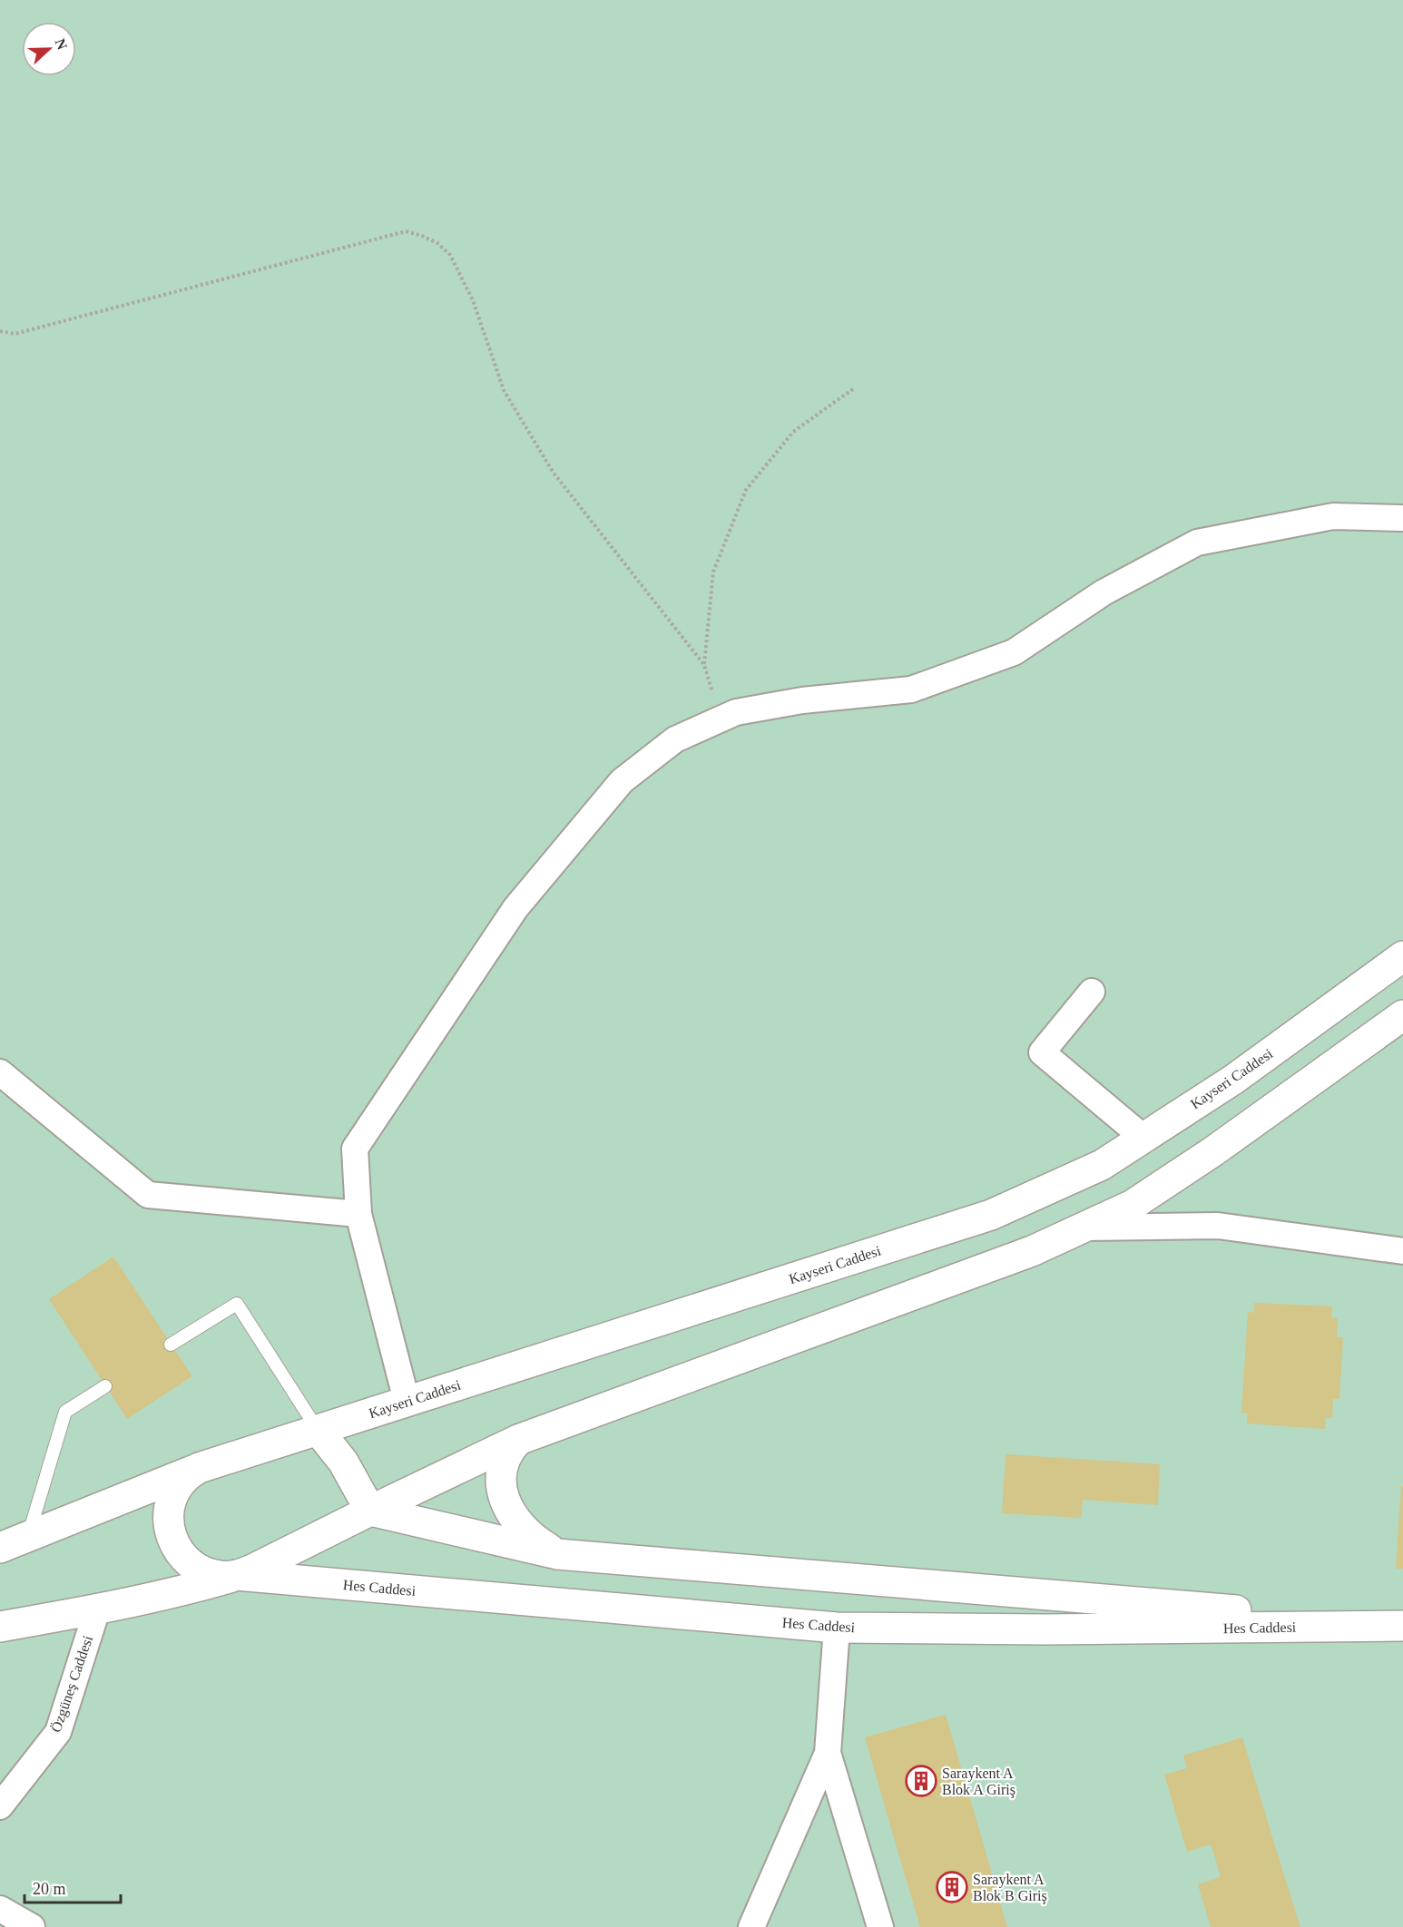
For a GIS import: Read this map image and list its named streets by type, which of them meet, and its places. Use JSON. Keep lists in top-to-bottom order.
{
  "streets": {
    "main road": ["Kayseri Caddesi", "Hes Caddesi"],
    "street": ["Özgüneş Caddesi"]
  },
  "crossings": [
    ["Kayseri Caddesi", "Hes Caddesi"]
  ],
  "places": {
    "building": ["Saraykent A Blok A Giriş", "Saraykent A Blok B Giriş"]
  },
  "scale_bar": "20 m",
  "north": "right"
}
